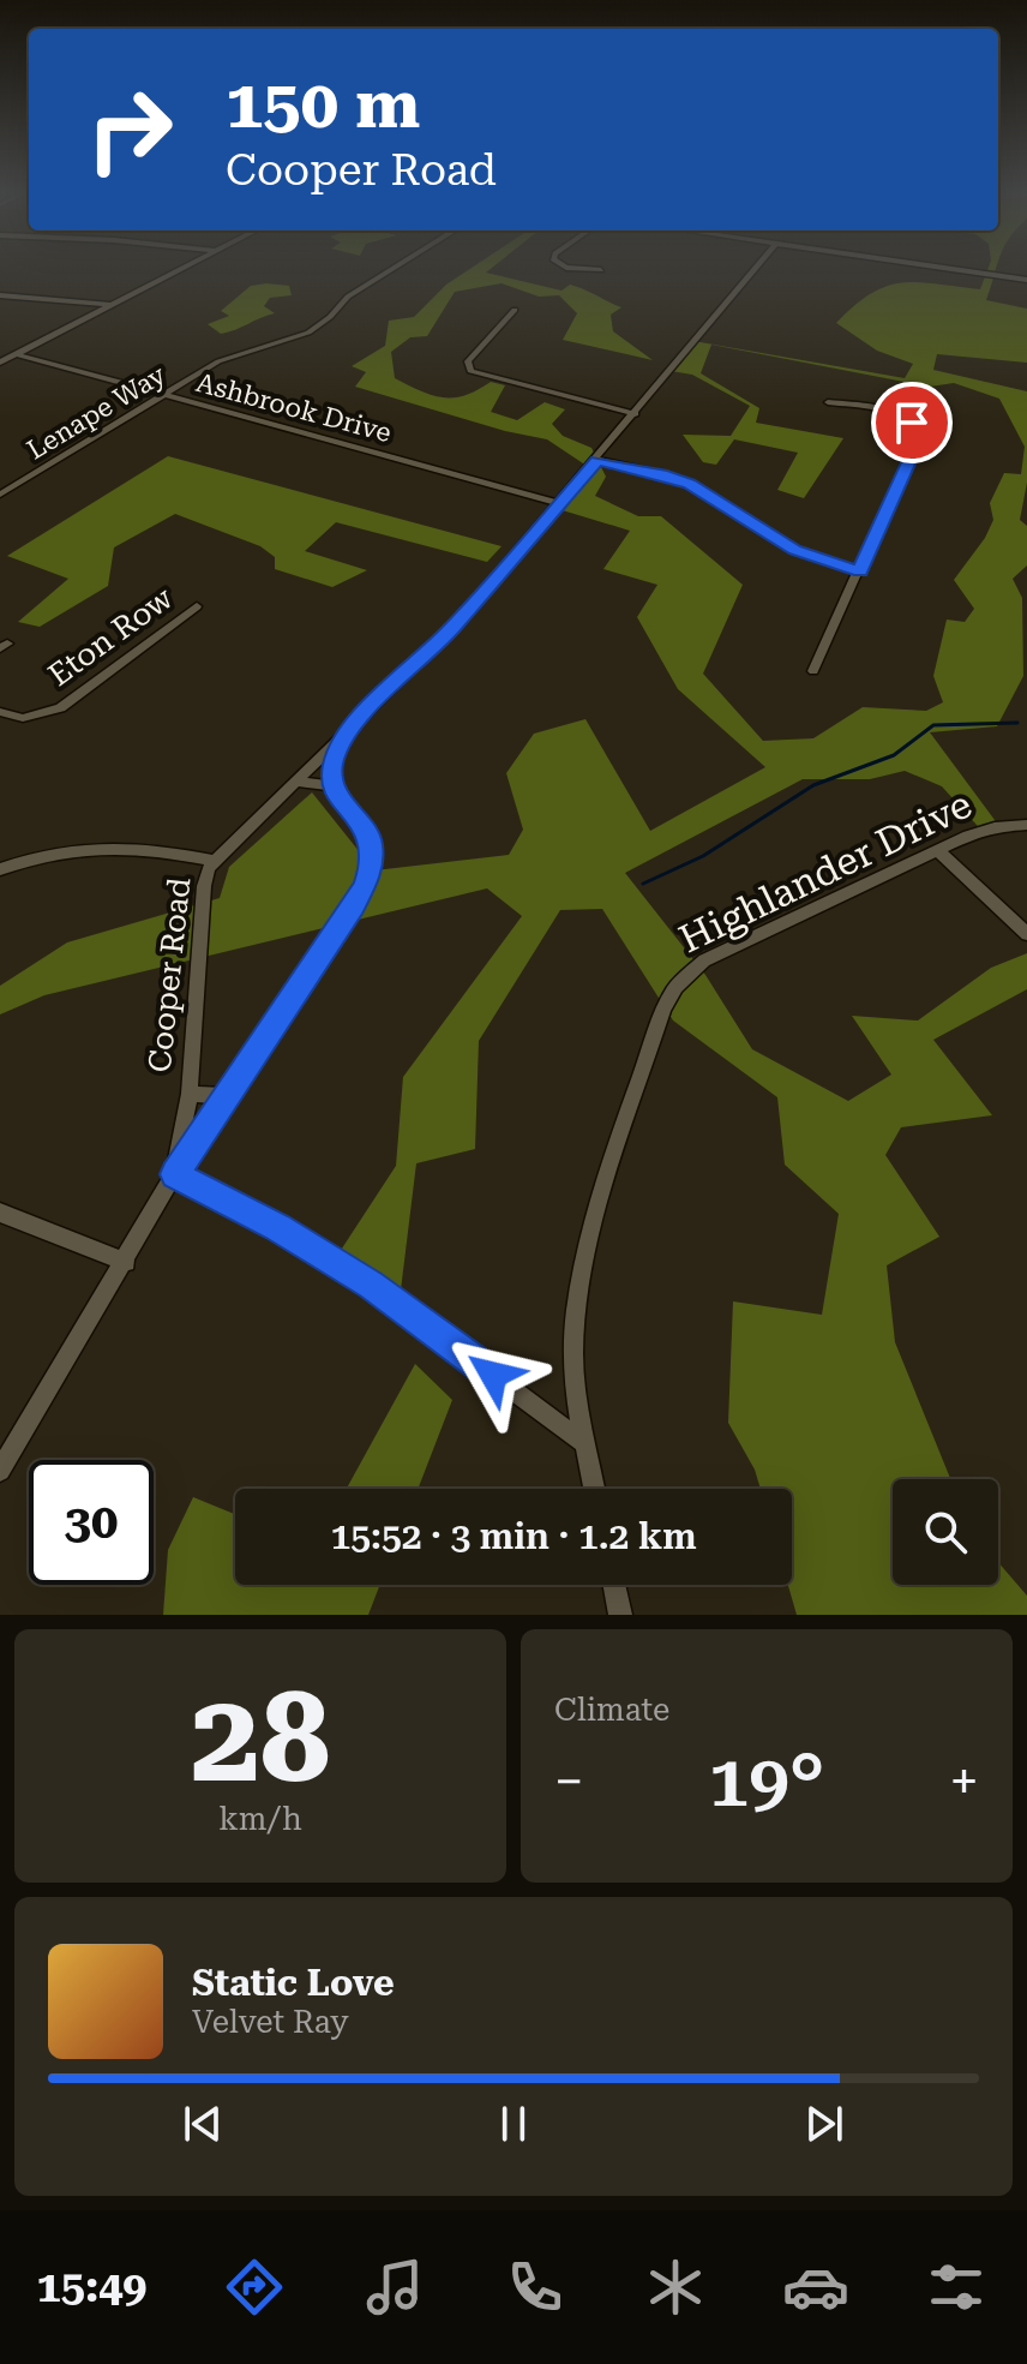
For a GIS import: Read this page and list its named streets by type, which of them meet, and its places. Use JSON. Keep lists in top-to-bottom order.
{
  "streets": {
    "street": [
      "Ashbrook Drive",
      "Lenape Way",
      "Eton Row",
      "Highlander Drive",
      "Cooper Road"
    ]
  },
  "crossings": [
    ["Ashbrook Drive", "Lenape Way"],
    ["Ashbrook Drive", "Cooper Road"]
  ],
  "page": {
    "turn": ["150 m", "Cooper Road"],
    "limit": "30",
    "trip": "15:52 · 3 min · 1.2 km",
    "tile": [
      ["28", "km/h"],
      "Climate"
    ],
    "heat": ["−", "19°", "+"],
    "song": ["Static Love", "Velvet Ray"],
    "tabs": "15:49"
  }
}
